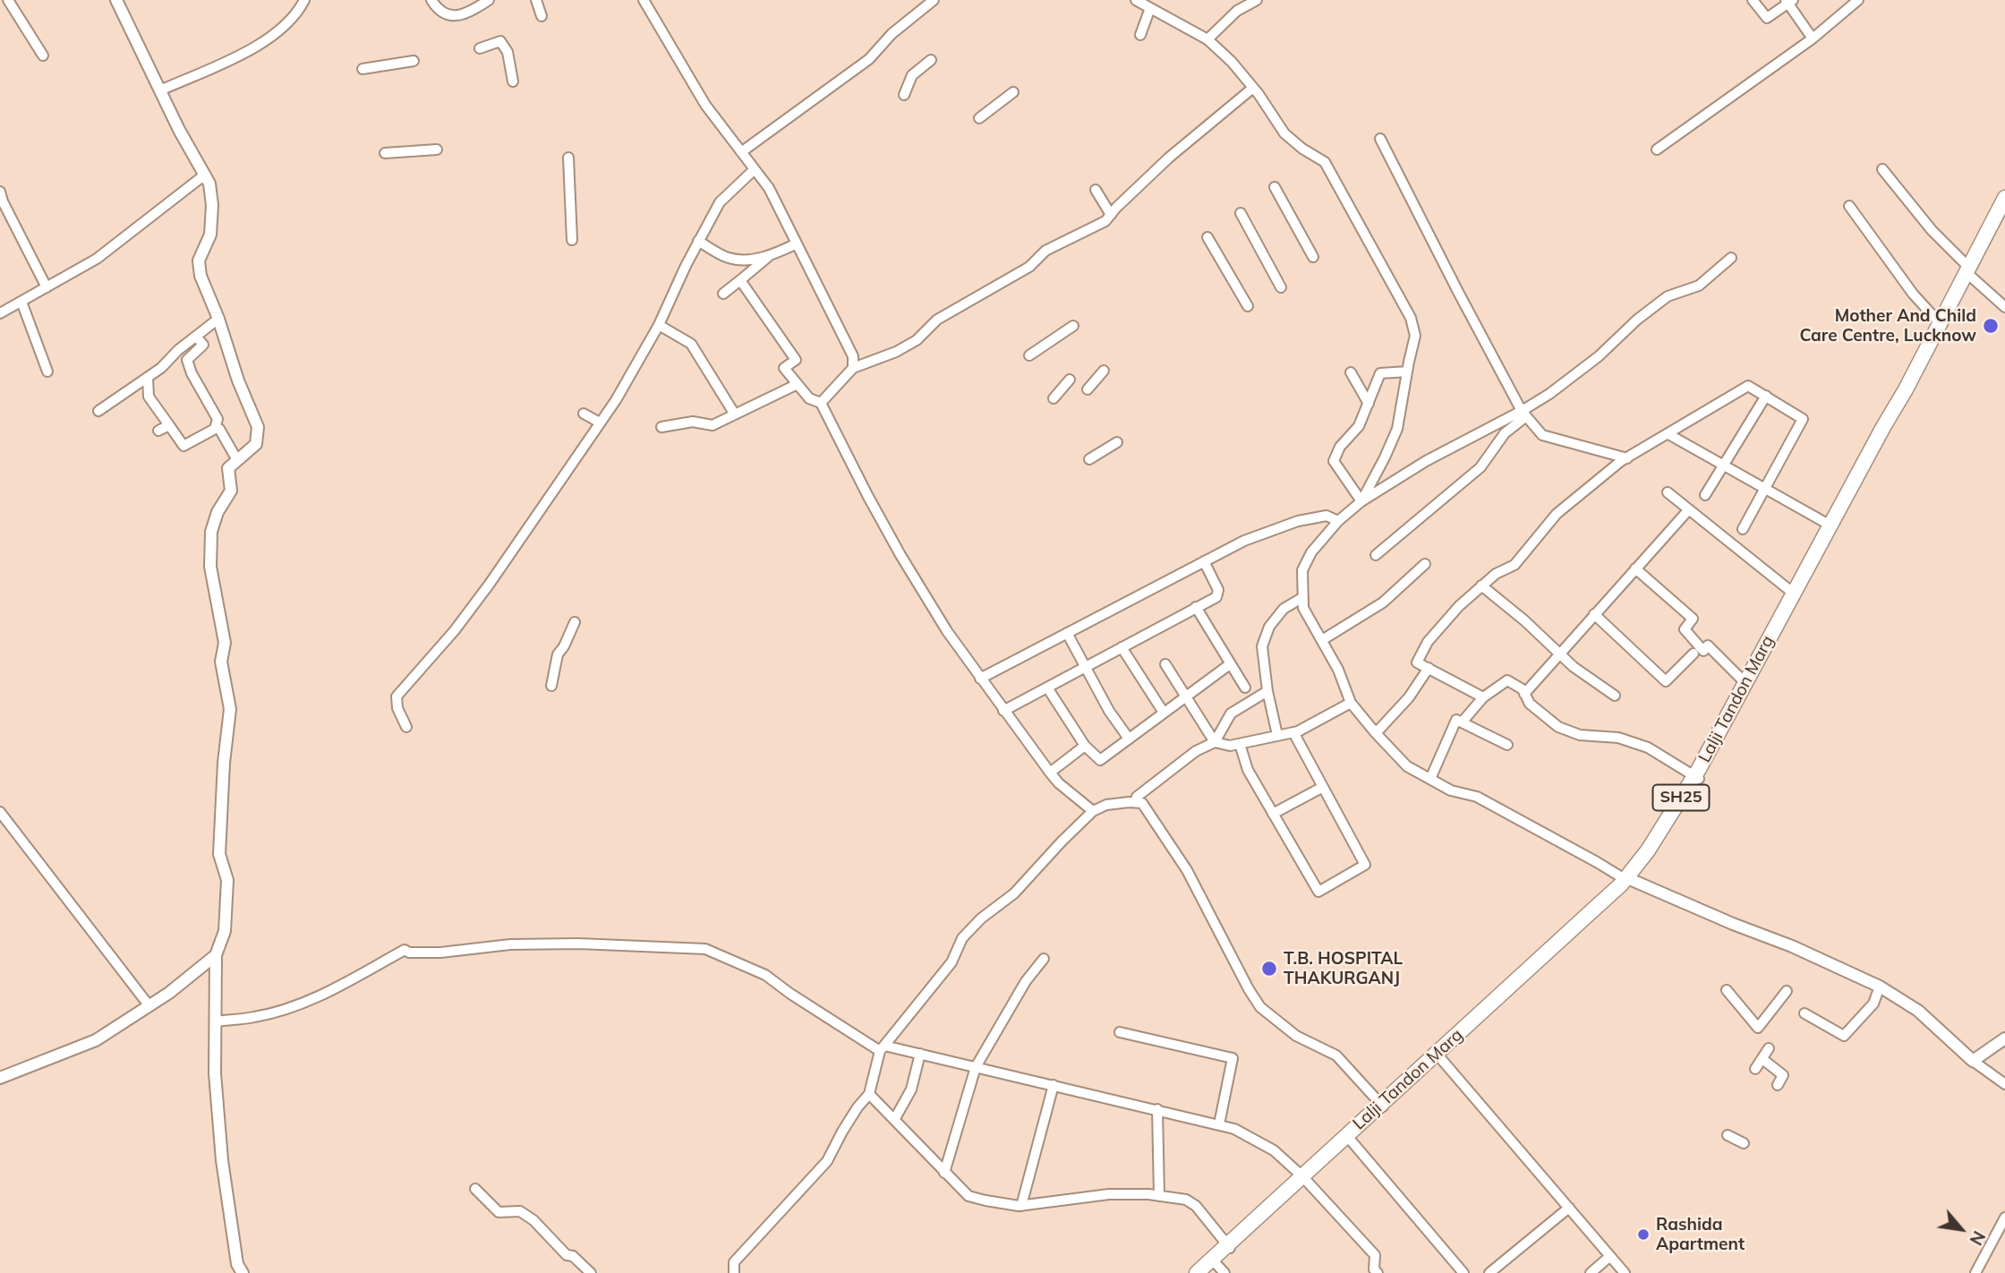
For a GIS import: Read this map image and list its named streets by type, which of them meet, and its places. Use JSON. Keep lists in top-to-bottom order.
{
  "streets": {
    "main road": ["Lalji Tandon Marg", "SH25"]
  },
  "places": ["Mother And Child Care Centre, Lucknow", "T.B. HOSPITAL THAKURGANJ", "Rashida Apartment"],
  "north": "bottom right"
}
